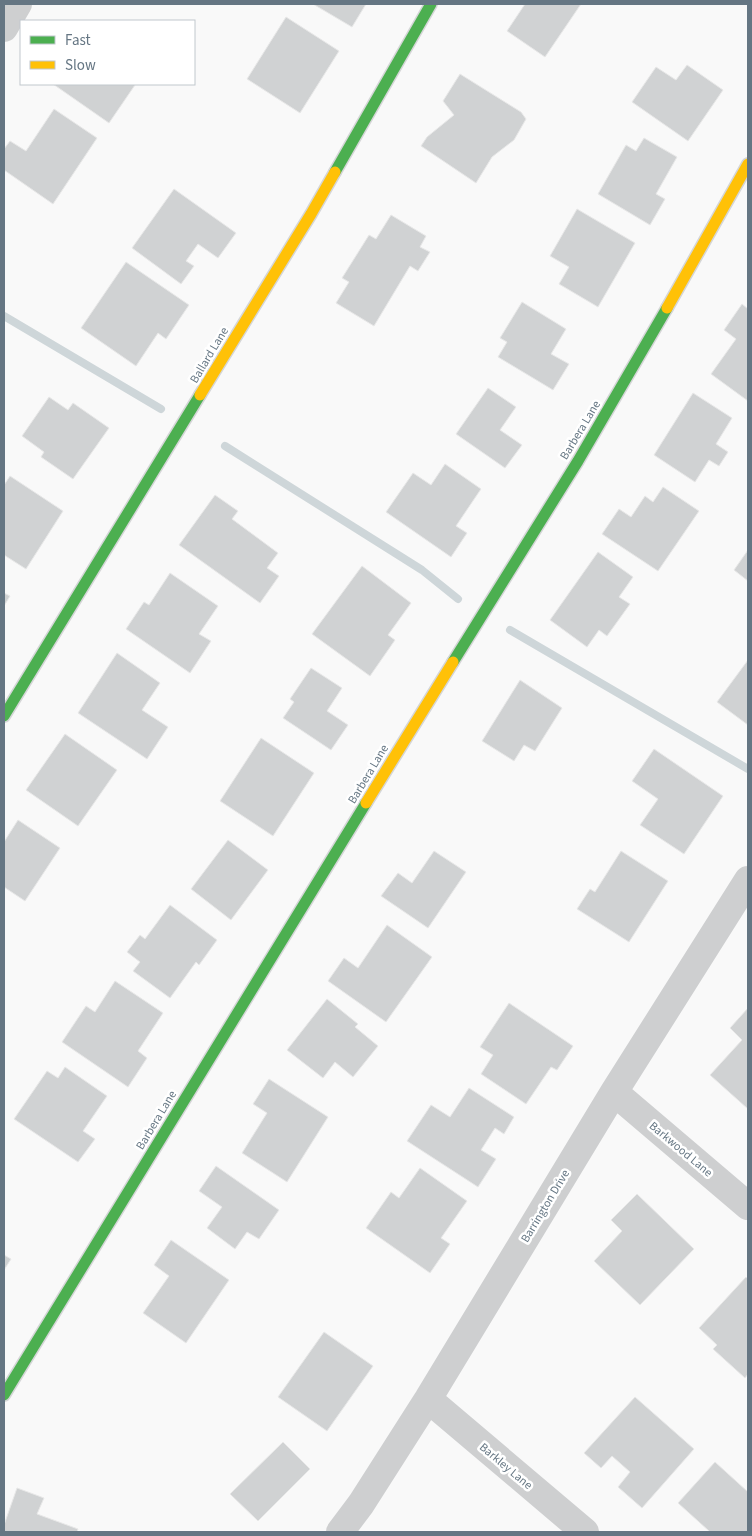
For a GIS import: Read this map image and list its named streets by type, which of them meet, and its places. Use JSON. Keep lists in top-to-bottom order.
{
  "streets": {
    "street": [
      "Ballard Lane",
      "Barbera Lane",
      "Barkwood Lane",
      "Barrington Drive",
      "Barkley Lane"
    ]
  },
  "crossings": [
    ["Barkwood Lane", "Barrington Drive"],
    ["Barrington Drive", "Barkley Lane"]
  ],
  "legend": ["Fast", "Slow"]
}
